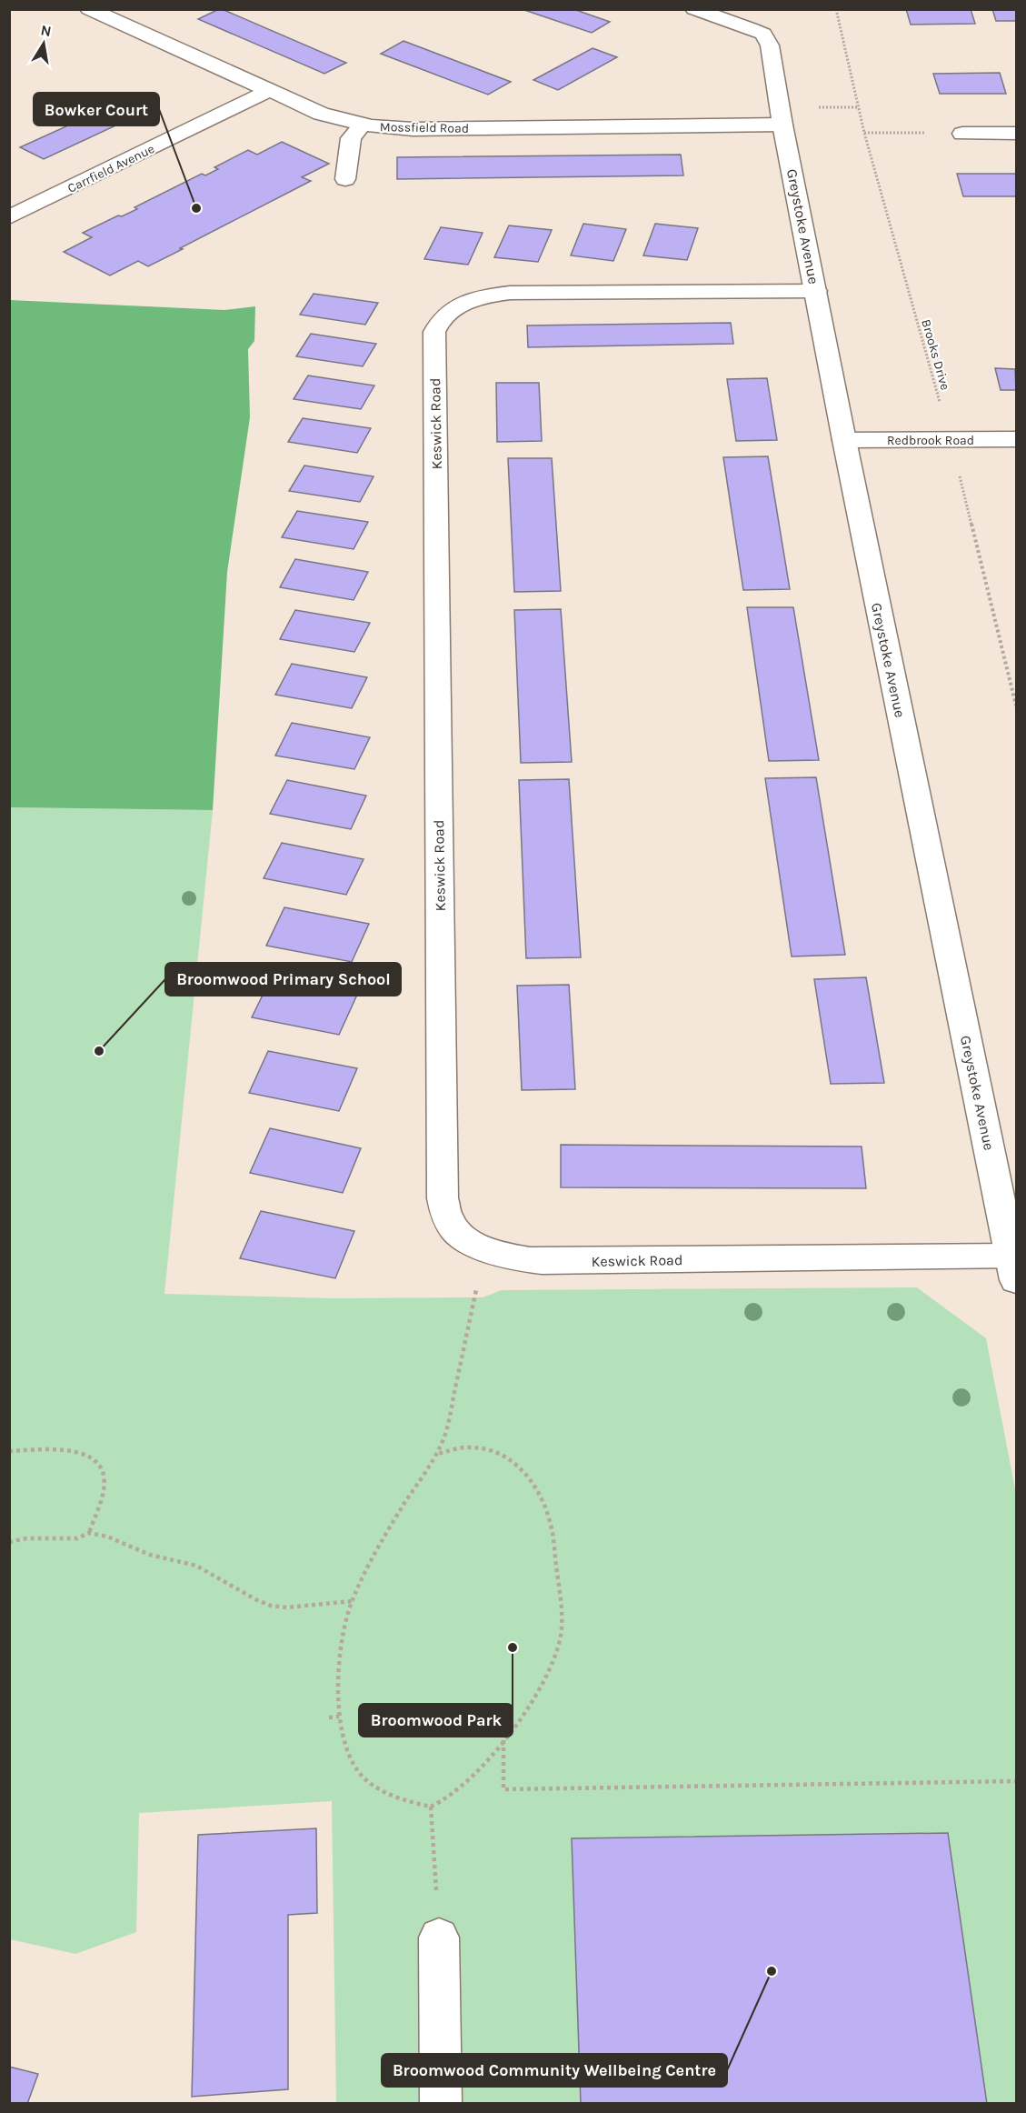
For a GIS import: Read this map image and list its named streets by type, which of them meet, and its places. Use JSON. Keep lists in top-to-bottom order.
{
  "streets": {
    "street": [
      "Mossfield Road",
      "Carrfield Avenue",
      "Greystoke Avenue",
      "Keswick Road",
      "Redbrook Road"
    ],
    "path": ["Brooks Drive"]
  },
  "crossings": [
    ["Mossfield Road", "Carrfield Avenue"],
    ["Mossfield Road", "Greystoke Avenue"],
    ["Greystoke Avenue", "Keswick Road"],
    ["Greystoke Avenue", "Redbrook Road"],
    ["Brooks Drive", "Redbrook Road"]
  ],
  "places": [
    "Bowker Court",
    "Broomwood Primary School",
    "Broomwood Park",
    "Broomwood Community Wellbeing Centre"
  ],
  "north": "top"
}
